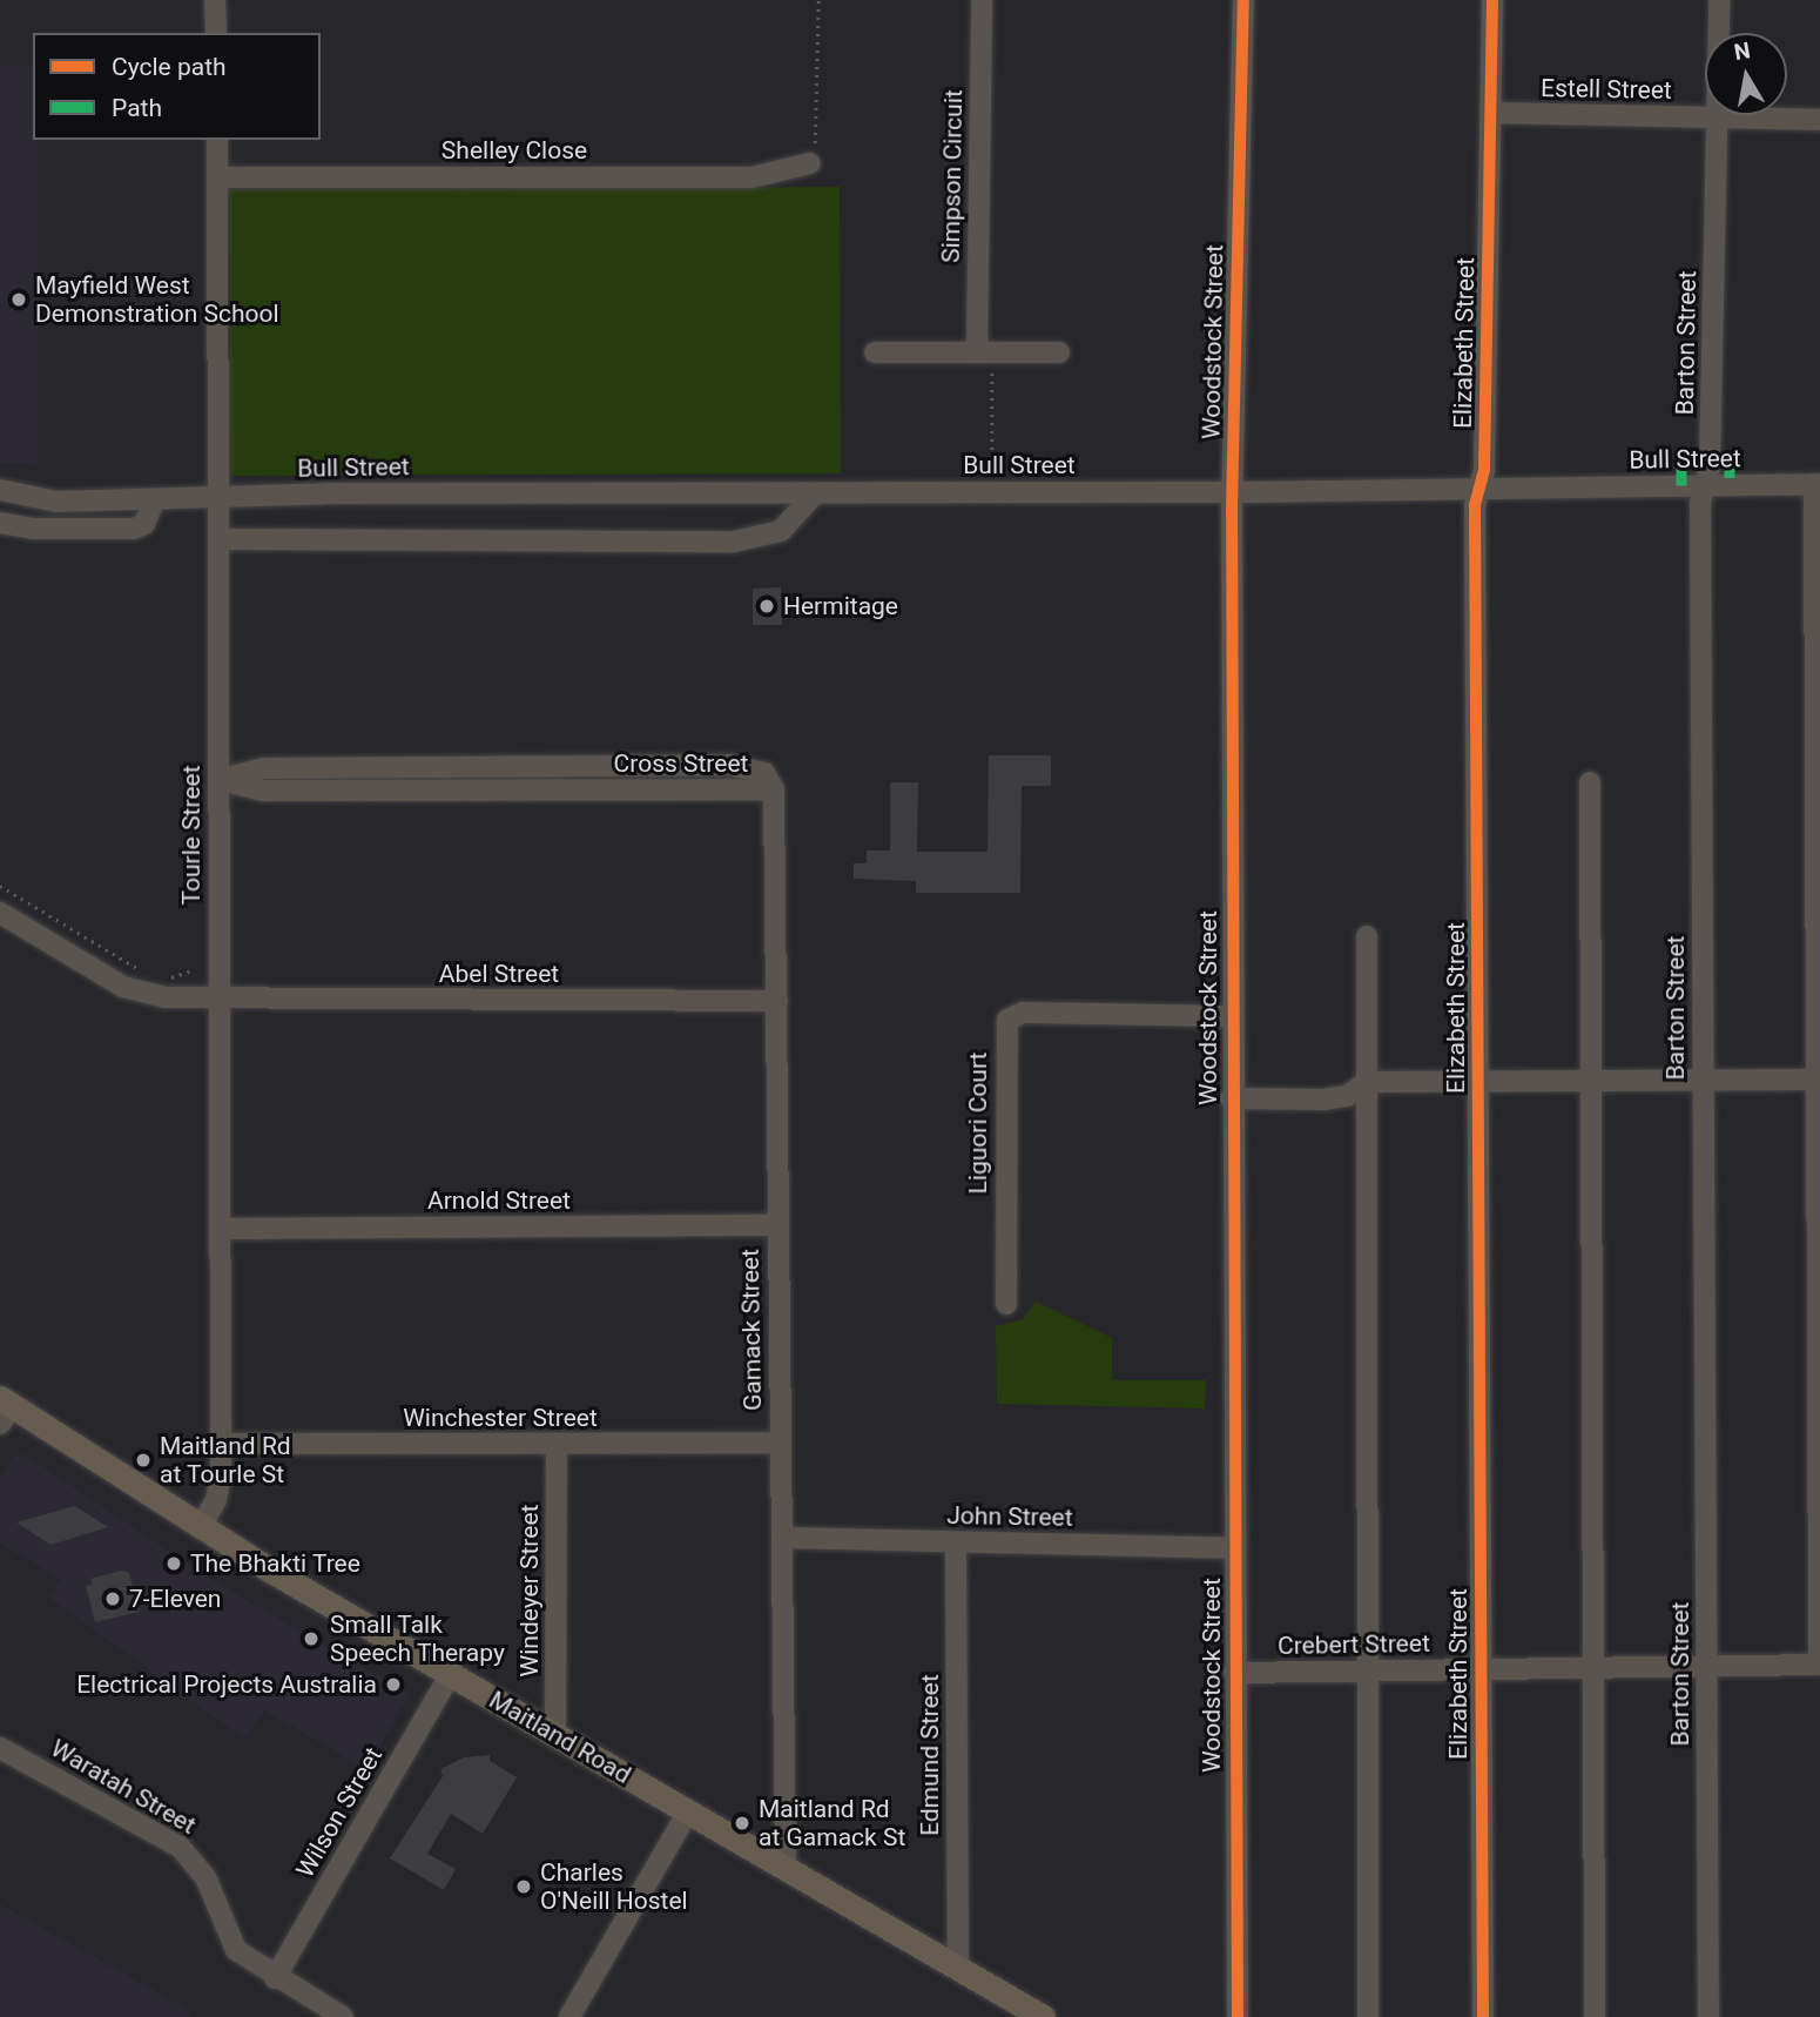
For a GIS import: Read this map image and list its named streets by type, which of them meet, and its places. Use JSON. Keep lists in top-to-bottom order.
{
  "streets": {
    "main road": ["Maitland Road"],
    "street": [
      "Estell Street",
      "Shelley Close",
      "Simpson Circuit",
      "Woodstock Street",
      "Elizabeth Street",
      "Barton Street",
      "Bull Street",
      "Cross Street",
      "Tourle Street",
      "Abel Street",
      "Liguori Court",
      "Arnold Street",
      "Gamack Street",
      "Winchester Street",
      "John Street",
      "Windeyer Street",
      "Crebert Street",
      "Edmund Street",
      "Waratah Street",
      "Wilson Street"
    ]
  },
  "crossings": [
    ["Estell Street", "Elizabeth Street"],
    ["Estell Street", "Barton Street"],
    ["Shelley Close", "Tourle Street"],
    ["Woodstock Street", "Bull Street"],
    ["Woodstock Street", "Liguori Court"],
    ["Woodstock Street", "John Street"],
    ["Woodstock Street", "Crebert Street"],
    ["Elizabeth Street", "Bull Street"],
    ["Elizabeth Street", "Crebert Street"],
    ["Barton Street", "Bull Street"],
    ["Barton Street", "Crebert Street"],
    ["Bull Street", "Tourle Street"],
    ["Cross Street", "Tourle Street"],
    ["Cross Street", "Gamack Street"],
    ["Tourle Street", "Abel Street"],
    ["Tourle Street", "Arnold Street"],
    ["Tourle Street", "Winchester Street"],
    ["Tourle Street", "Maitland Road"],
    ["Abel Street", "Gamack Street"],
    ["Arnold Street", "Gamack Street"],
    ["Gamack Street", "Winchester Street"],
    ["Gamack Street", "John Street"],
    ["Gamack Street", "Maitland Road"],
    ["Winchester Street", "Windeyer Street"],
    ["John Street", "Edmund Street"],
    ["Windeyer Street", "Maitland Road"],
    ["Maitland Road", "Edmund Street"],
    ["Maitland Road", "Wilson Street"],
    ["Waratah Street", "Wilson Street"]
  ],
  "places": [
    "Mayfield West Demonstration School",
    "Hermitage",
    "Maitland Rd at Tourle St",
    "The Bhakti Tree",
    "7-Eleven",
    "Small Talk Speech Therapy",
    "Electrical Projects Australia",
    "Maitland Rd at Gamack St",
    "Charles O'Neill Hostel"
  ],
  "legend": ["Cycle path", "Path"],
  "north": "top"
}
